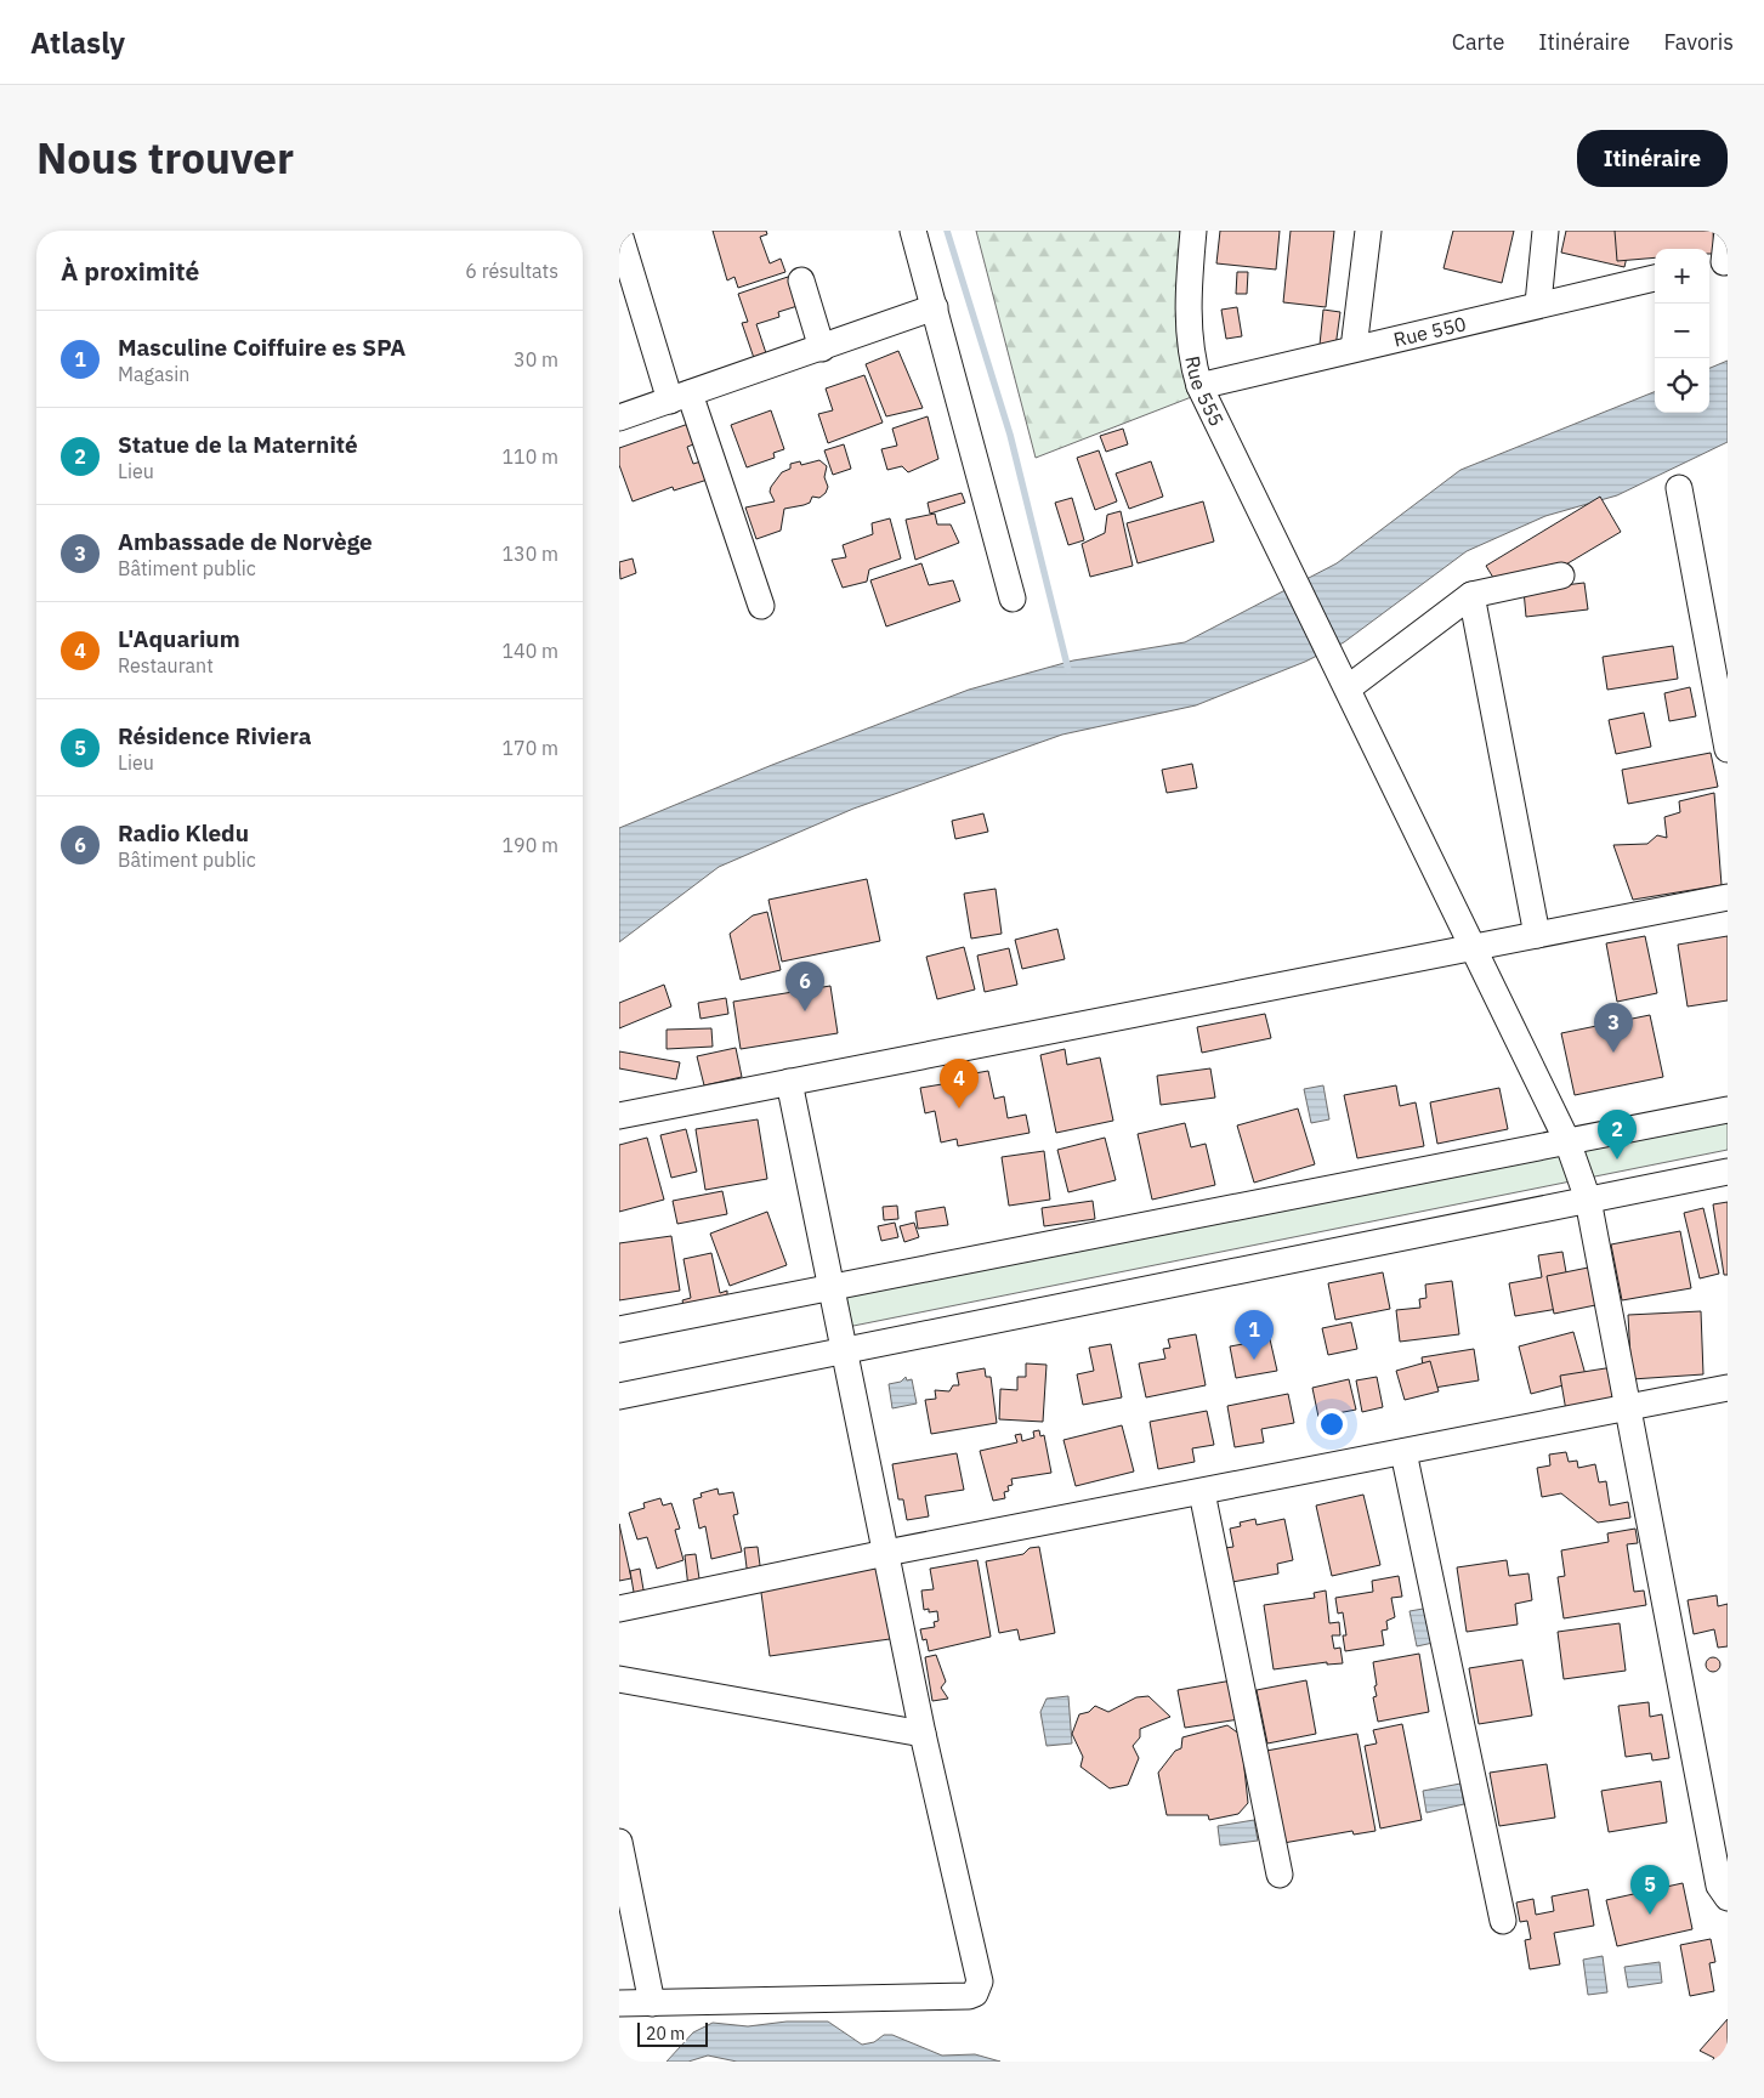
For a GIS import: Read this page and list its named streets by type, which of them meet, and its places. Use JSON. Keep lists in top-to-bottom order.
{
  "streets": {
    "street": ["Rue 550", "Rue 555"]
  },
  "crossings": [
    ["Rue 550", "Rue 555"]
  ],
  "scale_bar": "20 m",
  "page": {
    "header": "Atlasly",
    "nav": ["Carte", "Itinéraire", "Favoris"],
    "title": "Nous trouver",
    "buttons": "Itinéraire",
    "heading": ["À proximité", "6 résultats"],
    "map_buttons": ["+", "−"],
    "list": [
      {
        "mark": "1",
        "name": "Masculine Coiffuire es SPA",
        "note": "Magasin",
        "value": "30 m"
      },
      {
        "mark": "2",
        "name": "Statue de la Maternité",
        "note": "Lieu",
        "value": "110 m"
      },
      {
        "mark": "3",
        "name": "Ambassade de Norvège",
        "note": "Bâtiment public",
        "value": "130 m"
      },
      {
        "mark": "4",
        "name": "L'Aquarium",
        "note": "Restaurant",
        "value": "140 m"
      },
      {
        "mark": "5",
        "name": "Résidence Riviera",
        "note": "Lieu",
        "value": "170 m"
      },
      {
        "mark": "6",
        "name": "Radio Kledu",
        "note": "Bâtiment public",
        "value": "190 m"
      }
    ],
    "pins": [
      "6",
      "3",
      "4",
      "2",
      "1",
      "5"
    ],
    "scale": "20 m"
  }
}
